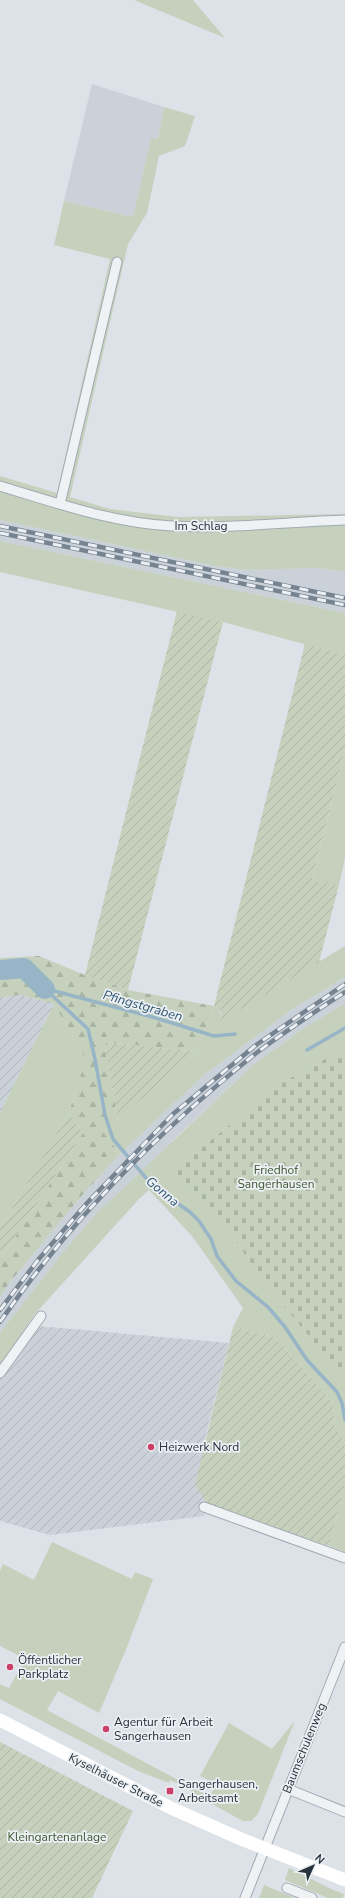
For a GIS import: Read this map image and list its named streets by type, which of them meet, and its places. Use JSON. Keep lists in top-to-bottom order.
{
  "streets": {
    "main road": ["Kyselhäuser Straße"],
    "street": ["Im Schlag", "Baumschulenweg"]
  },
  "crossings": [
    ["Baumschulenweg", "Kyselhäuser Straße"]
  ],
  "water": ["Pfingstgraben", "Gonna"],
  "parks": ["Friedhof Sangerhausen", "Kleingartenanlage"],
  "places": {
    "other": ["Heizwerk Nord", "Öffentlicher Parkplatz", "Agentur für Arbeit Sangerhausen"],
    "transit": ["Sangerhausen, Arbeitsamt"]
  },
  "north": "top right"
}
